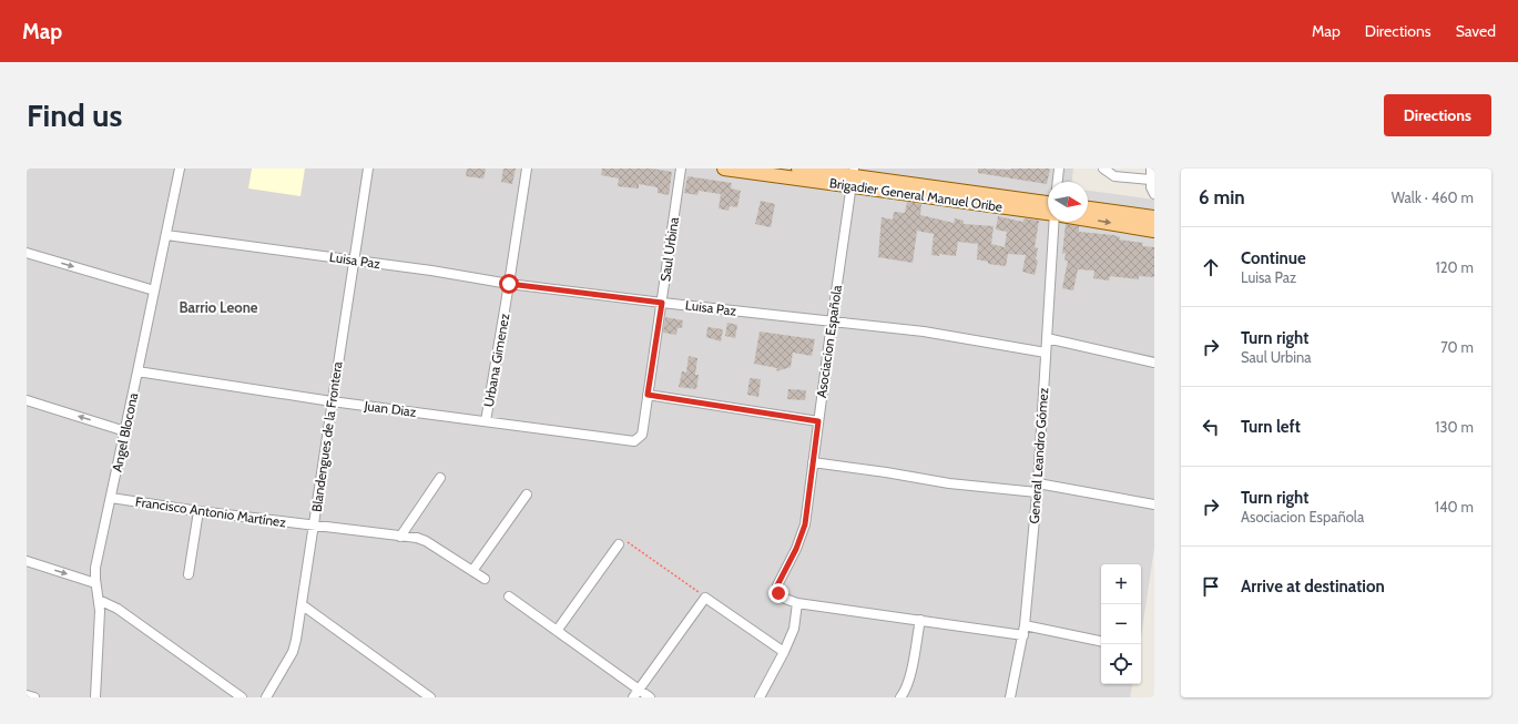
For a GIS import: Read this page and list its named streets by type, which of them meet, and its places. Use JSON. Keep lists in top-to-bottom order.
{
  "streets": {
    "main road": ["Brigadier General Manuel Oribe"],
    "street": [
      "Saul Urbina",
      "Luisa Paz",
      "Asociacion Española",
      "Urbana Gimenez",
      "Juan Diaz",
      "Angel Blocona",
      "Blandengues de la Frontera",
      "General Leandro Gómez",
      "Francisco Antonio Martínez"
    ]
  },
  "crossings": [
    ["Brigadier General Manuel Oribe", "Asociacion Española"],
    ["Saul Urbina", "Luisa Paz"],
    ["Saul Urbina", "Juan Diaz"],
    ["Luisa Paz", "Asociacion Española"],
    ["Luisa Paz", "Urbana Gimenez"],
    ["Luisa Paz", "Angel Blocona"],
    ["Luisa Paz", "Blandengues de la Frontera"],
    ["Luisa Paz", "General Leandro Gómez"],
    ["Urbana Gimenez", "Juan Diaz"],
    ["Juan Diaz", "Angel Blocona"],
    ["Juan Diaz", "Blandengues de la Frontera"],
    ["Angel Blocona", "Francisco Antonio Martínez"],
    ["Blandengues de la Frontera", "Francisco Antonio Martínez"]
  ],
  "districts": ["Barrio Leone"],
  "north": "right",
  "page": {
    "header": "Map",
    "nav": ["Map", "Directions", "Saved"],
    "buttons": "Directions",
    "title": "Find us",
    "heading": ["6 min", "Walk · 460 m"],
    "list": [
      ["Continue", "Luisa Paz", "120 m"],
      ["Turn right", "Saul Urbina", "70 m"],
      ["Turn left", "130 m"],
      ["Turn right", "Asociacion Española", "140 m"],
      "Arrive at destination"
    ],
    "map_buttons": ["+", "−"]
  }
}
